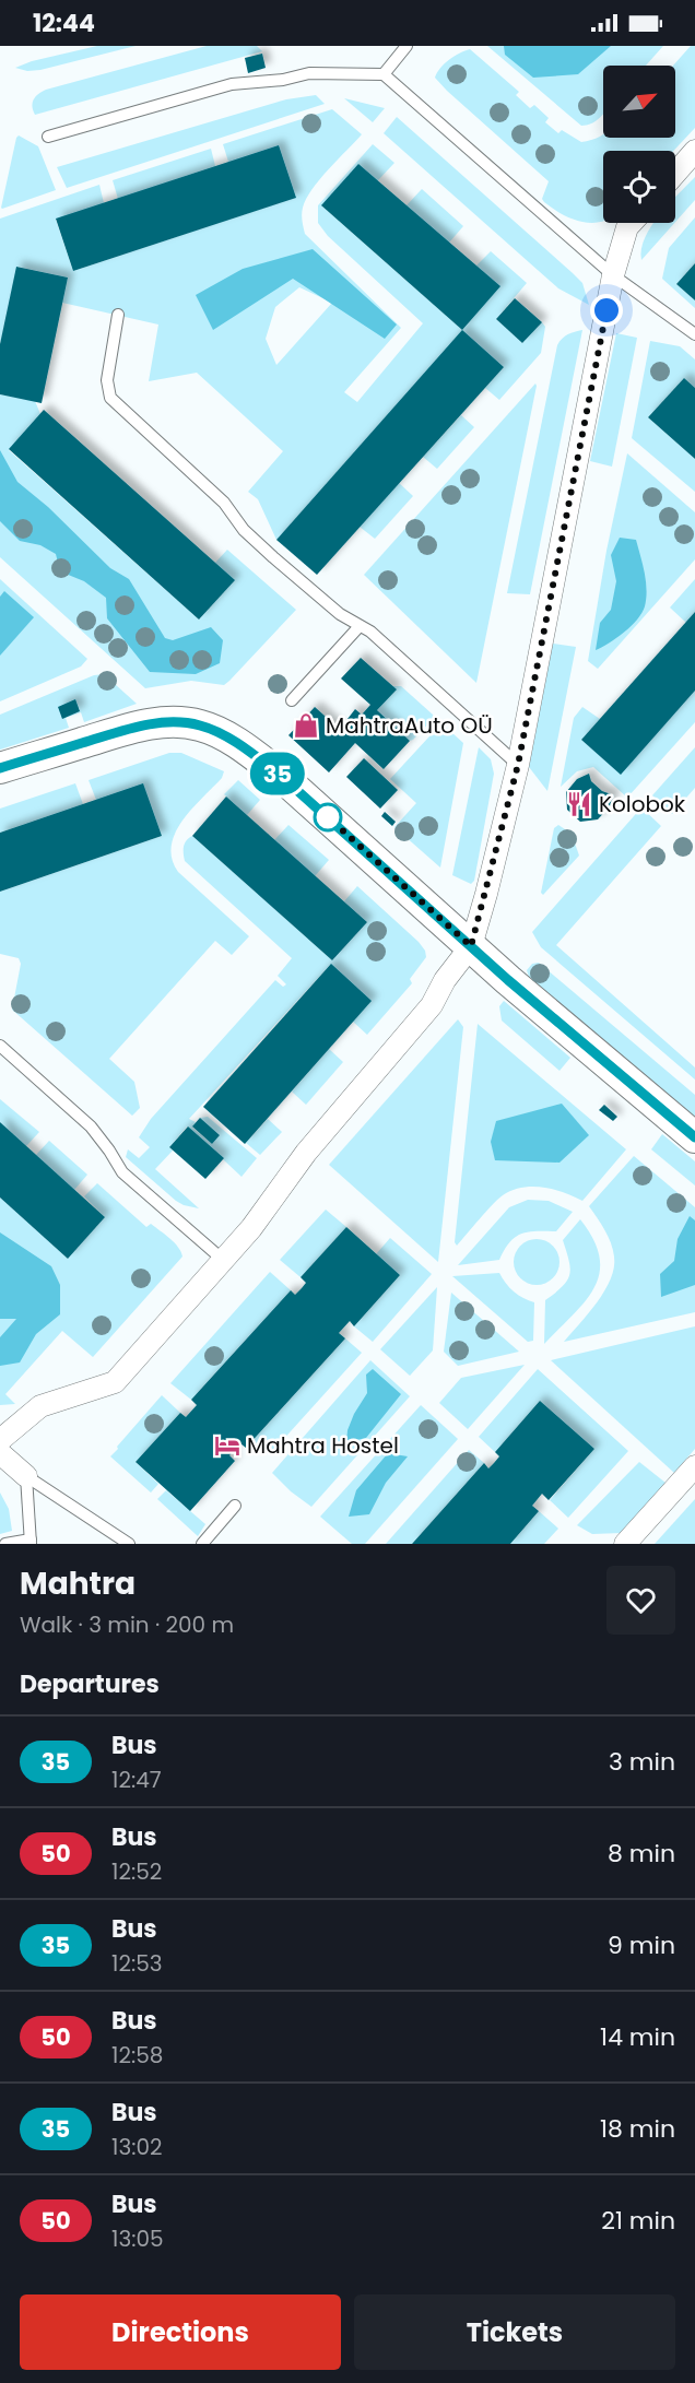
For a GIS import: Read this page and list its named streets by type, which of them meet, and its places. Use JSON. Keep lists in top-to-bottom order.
{
  "places": {
    "shop": ["MahtraAuto OÜ"],
    "restaurant": ["Kolobok"],
    "hotel": ["Mahtra Hostel"]
  },
  "lines": ["bus line 35"],
  "north": "top right",
  "page": {
    "status": "12:44",
    "on_map": "35",
    "heading": [
      ["Mahtra", "Walk · 3 min · 200 m"],
      "Departures"
    ],
    "list": [
      {
        "mark": "35",
        "name": "Bus",
        "note": "12:47",
        "value": "3 min"
      },
      {
        "mark": "50",
        "name": "Bus",
        "note": "12:52",
        "value": "8 min"
      },
      {
        "mark": "35",
        "name": "Bus",
        "note": "12:53",
        "value": "9 min"
      },
      {
        "mark": "50",
        "name": "Bus",
        "note": "12:58",
        "value": "14 min"
      },
      {
        "mark": "35",
        "name": "Bus",
        "note": "13:02",
        "value": "18 min"
      },
      {
        "mark": "50",
        "name": "Bus",
        "note": "13:05",
        "value": "21 min"
      }
    ],
    "buttons": ["Directions", "Tickets"]
  }
}
